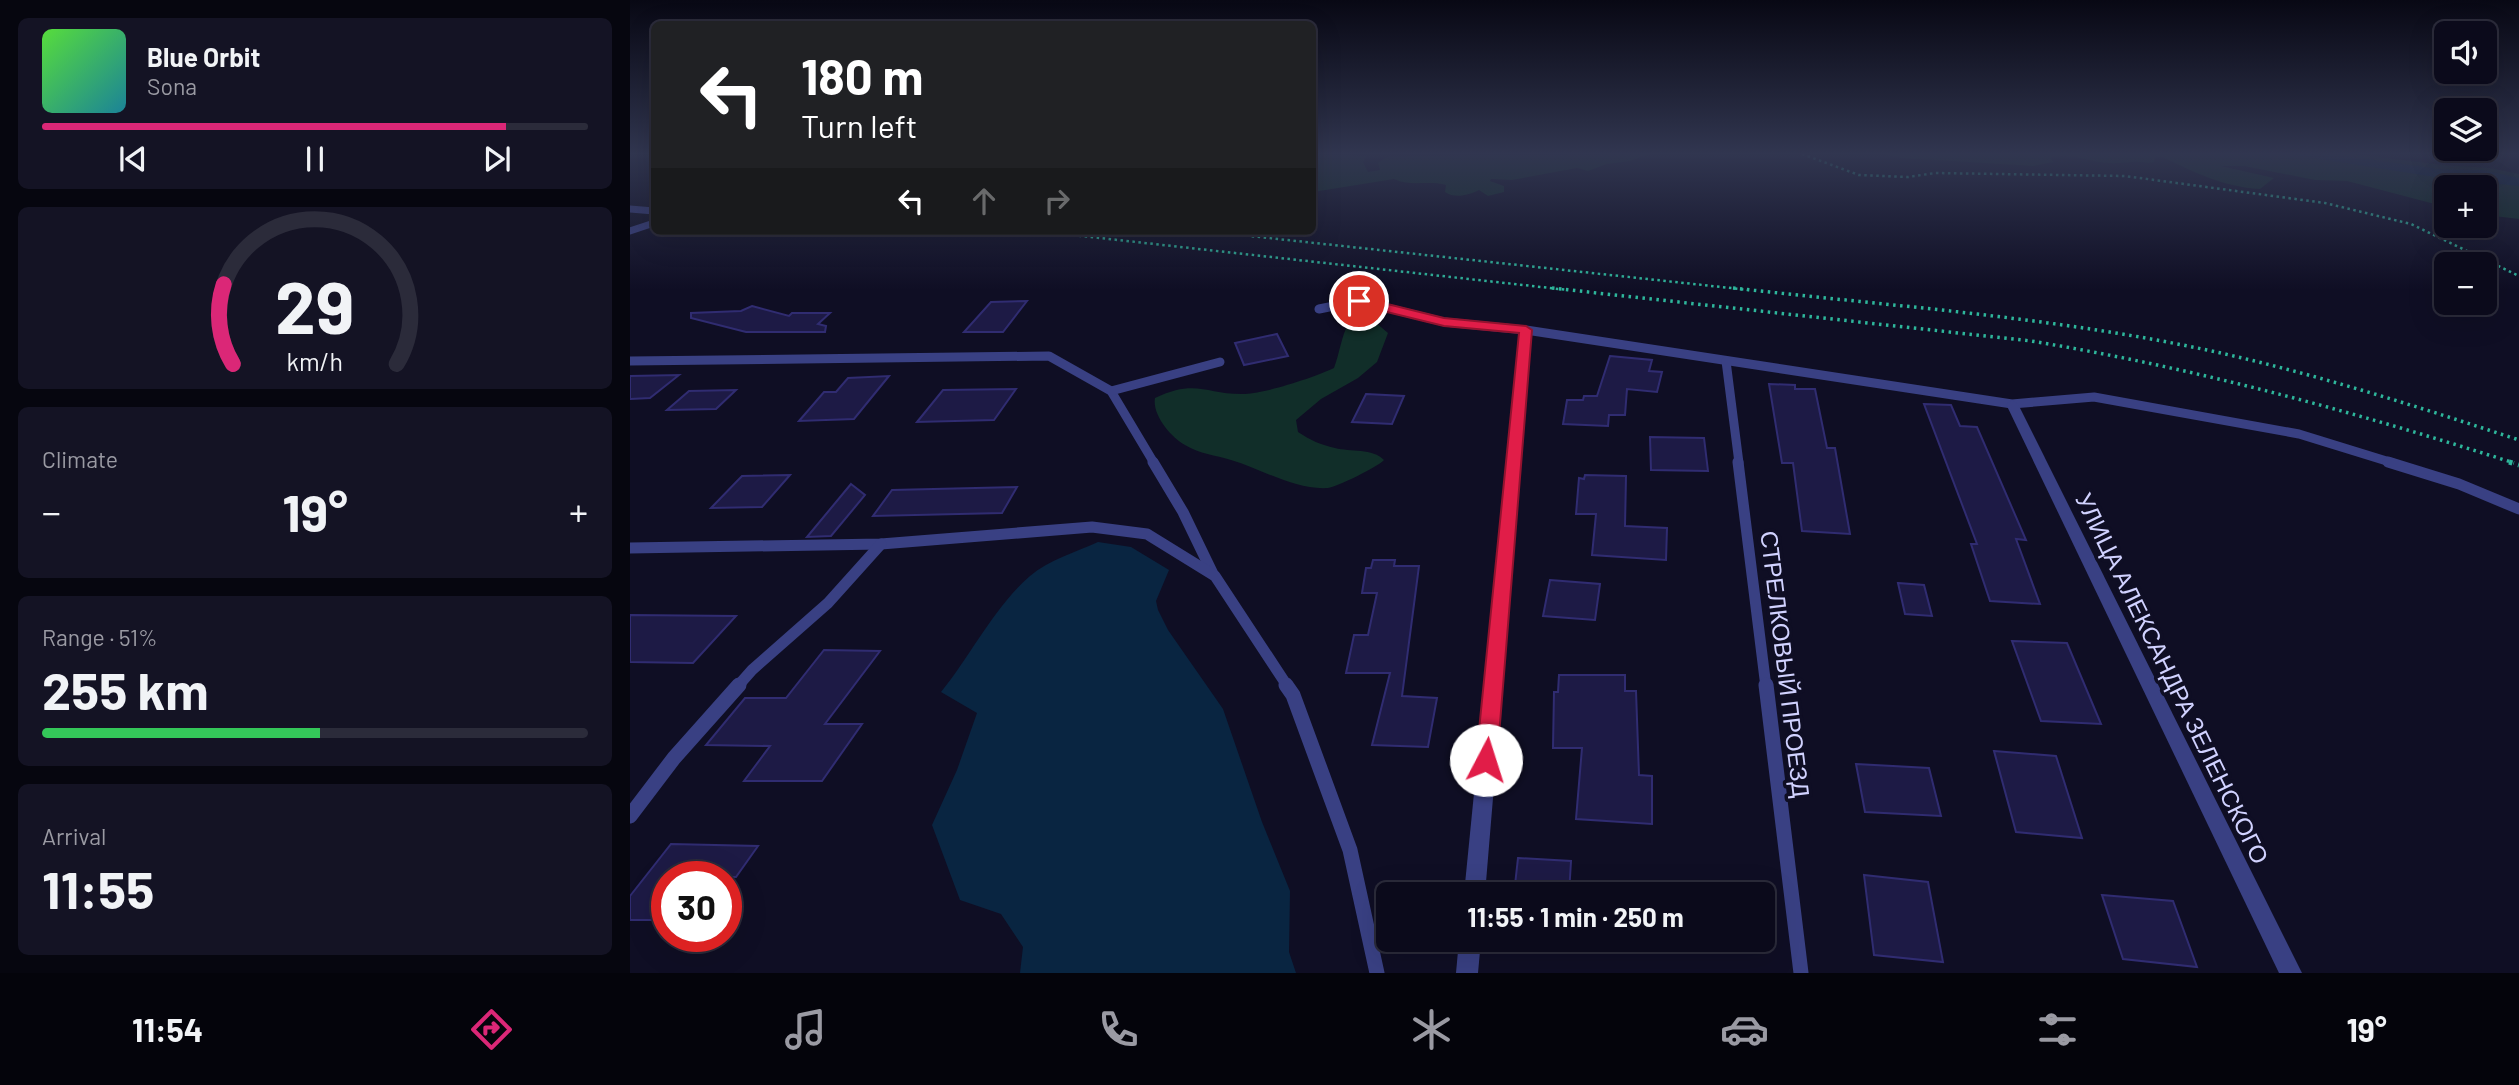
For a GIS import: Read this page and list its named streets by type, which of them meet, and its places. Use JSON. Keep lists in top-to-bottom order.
{
  "streets": {
    "street": ["УЛИЦА АЛЕКСАНДРА ЗЕЛЕНСКОГО"],
    "lane": ["СТРЕЛКОВЫЙ ПРОЕЗД"]
  },
  "page": {
    "map_buttons": ["+", "−"],
    "turn": ["180 m", "Turn left"],
    "song": ["Blue Orbit", "Sona"],
    "tile": [
      "Climate",
      ["Range · 51%", "255 km"],
      ["Arrival", "11:55"]
    ],
    "heat": ["−", "19°", "+"],
    "limit": "30",
    "trip": "11:55 · 1 min · 250 m",
    "tabs": ["11:54", "19°"],
    "gauge": ["29", "km/h"]
  }
}
